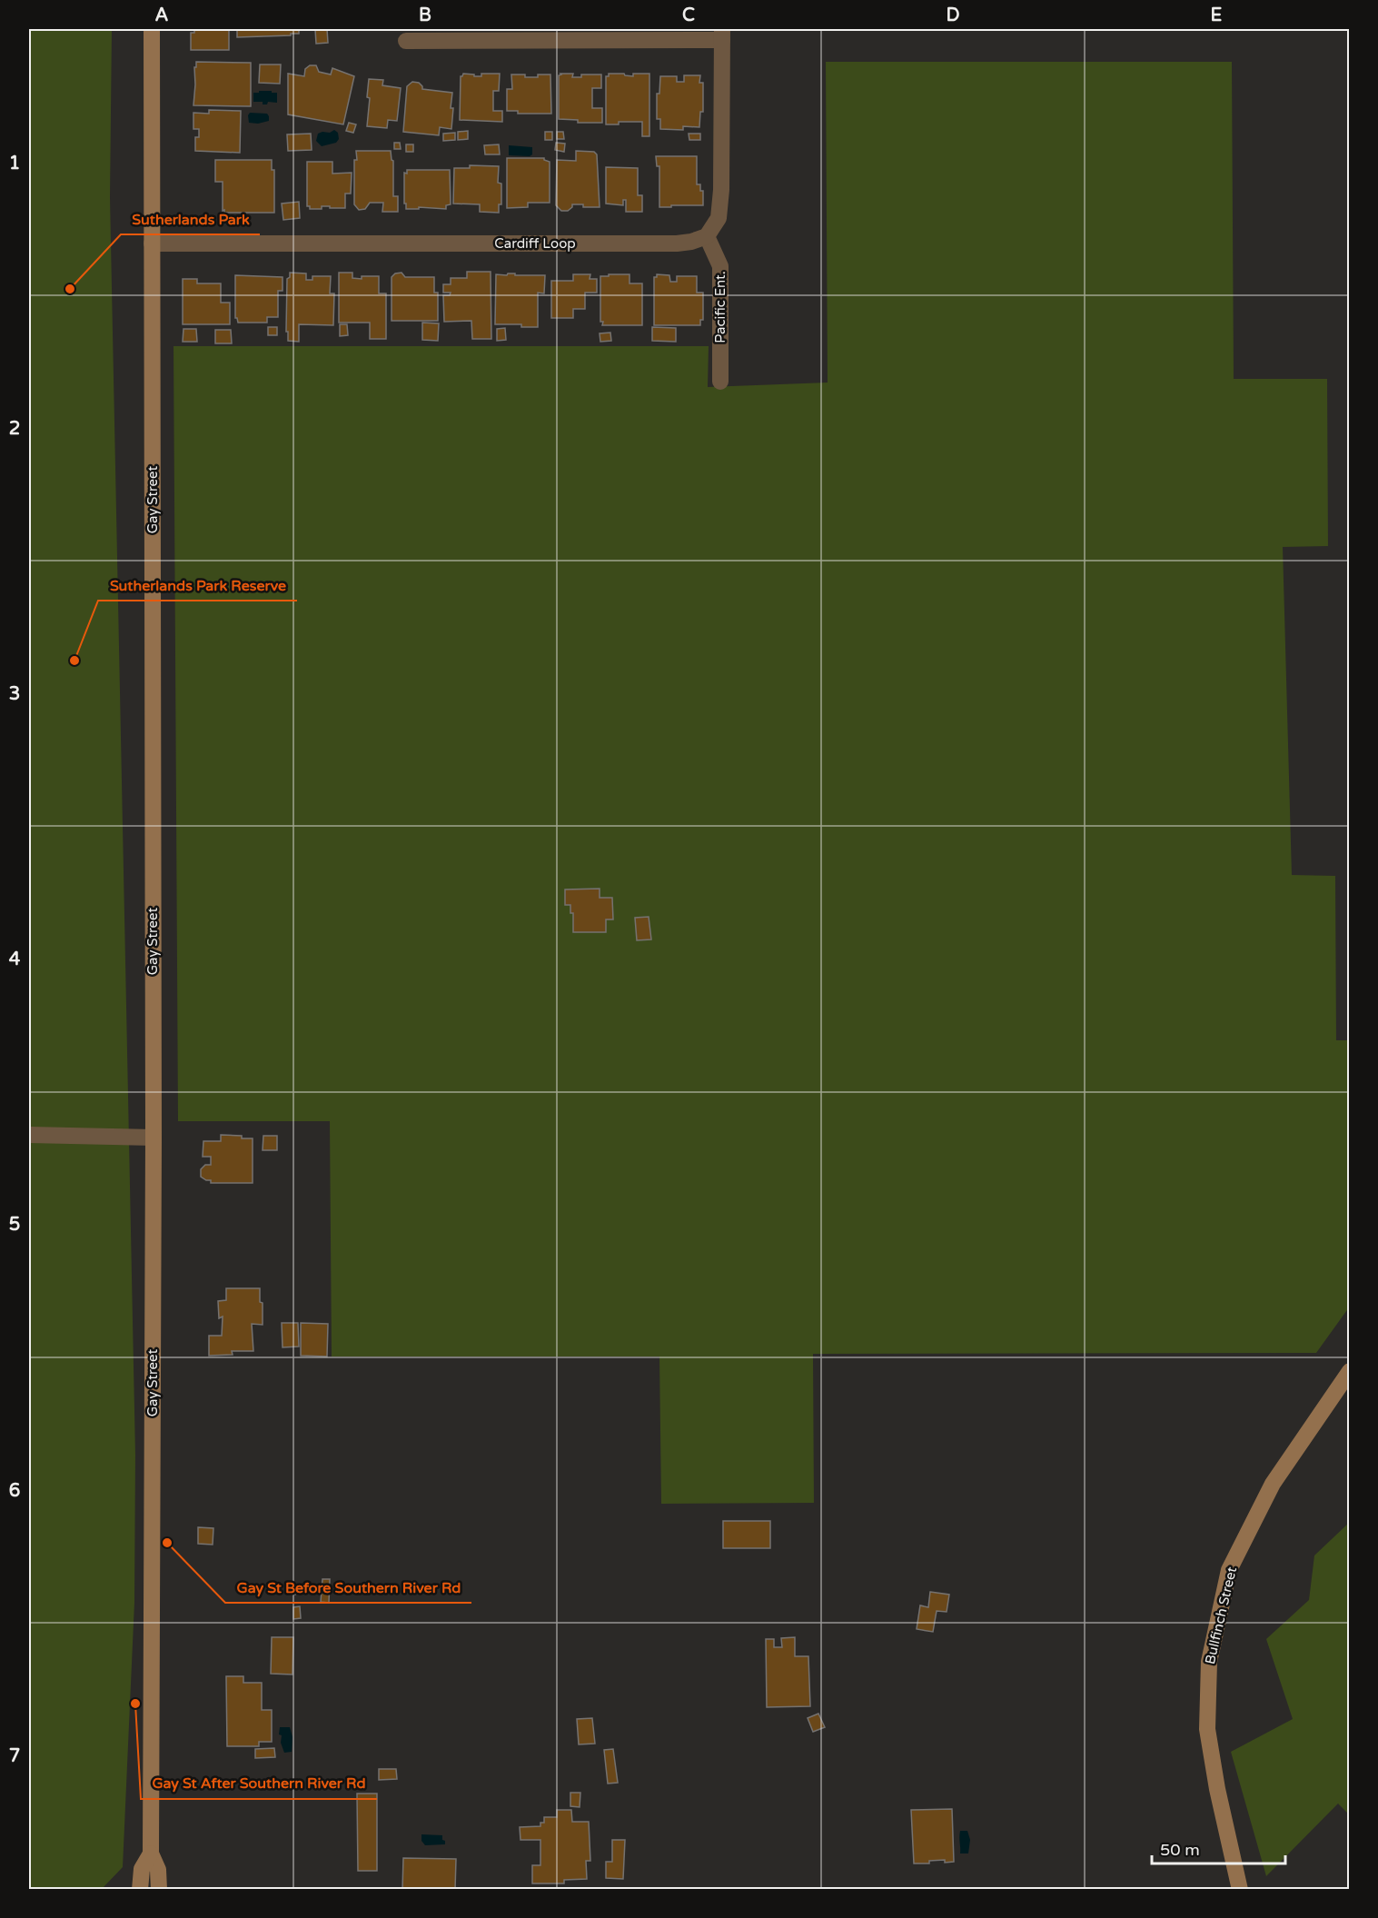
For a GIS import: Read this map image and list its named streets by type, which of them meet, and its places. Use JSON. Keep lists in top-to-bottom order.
{
  "streets": {
    "main road": ["Gay Street", "Bullfinch Street"],
    "street": ["Cardiff Loop", "Pacific Ent."]
  },
  "crossings": [
    ["Cardiff Loop", "Pacific Ent."],
    ["Cardiff Loop", "Gay Street"]
  ],
  "places": [
    "Sutherlands Park",
    "Sutherlands Park Reserve",
    "Gay St Before Southern River Rd",
    "Gay St After Southern River Rd"
  ],
  "scale_bar": "50 m",
  "grid": {
    "columns": [
      "A",
      "B",
      "C",
      "D",
      "E"
    ],
    "rows": [
      "1",
      "2",
      "3",
      "4",
      "5",
      "6",
      "7"
    ]
  }
}
